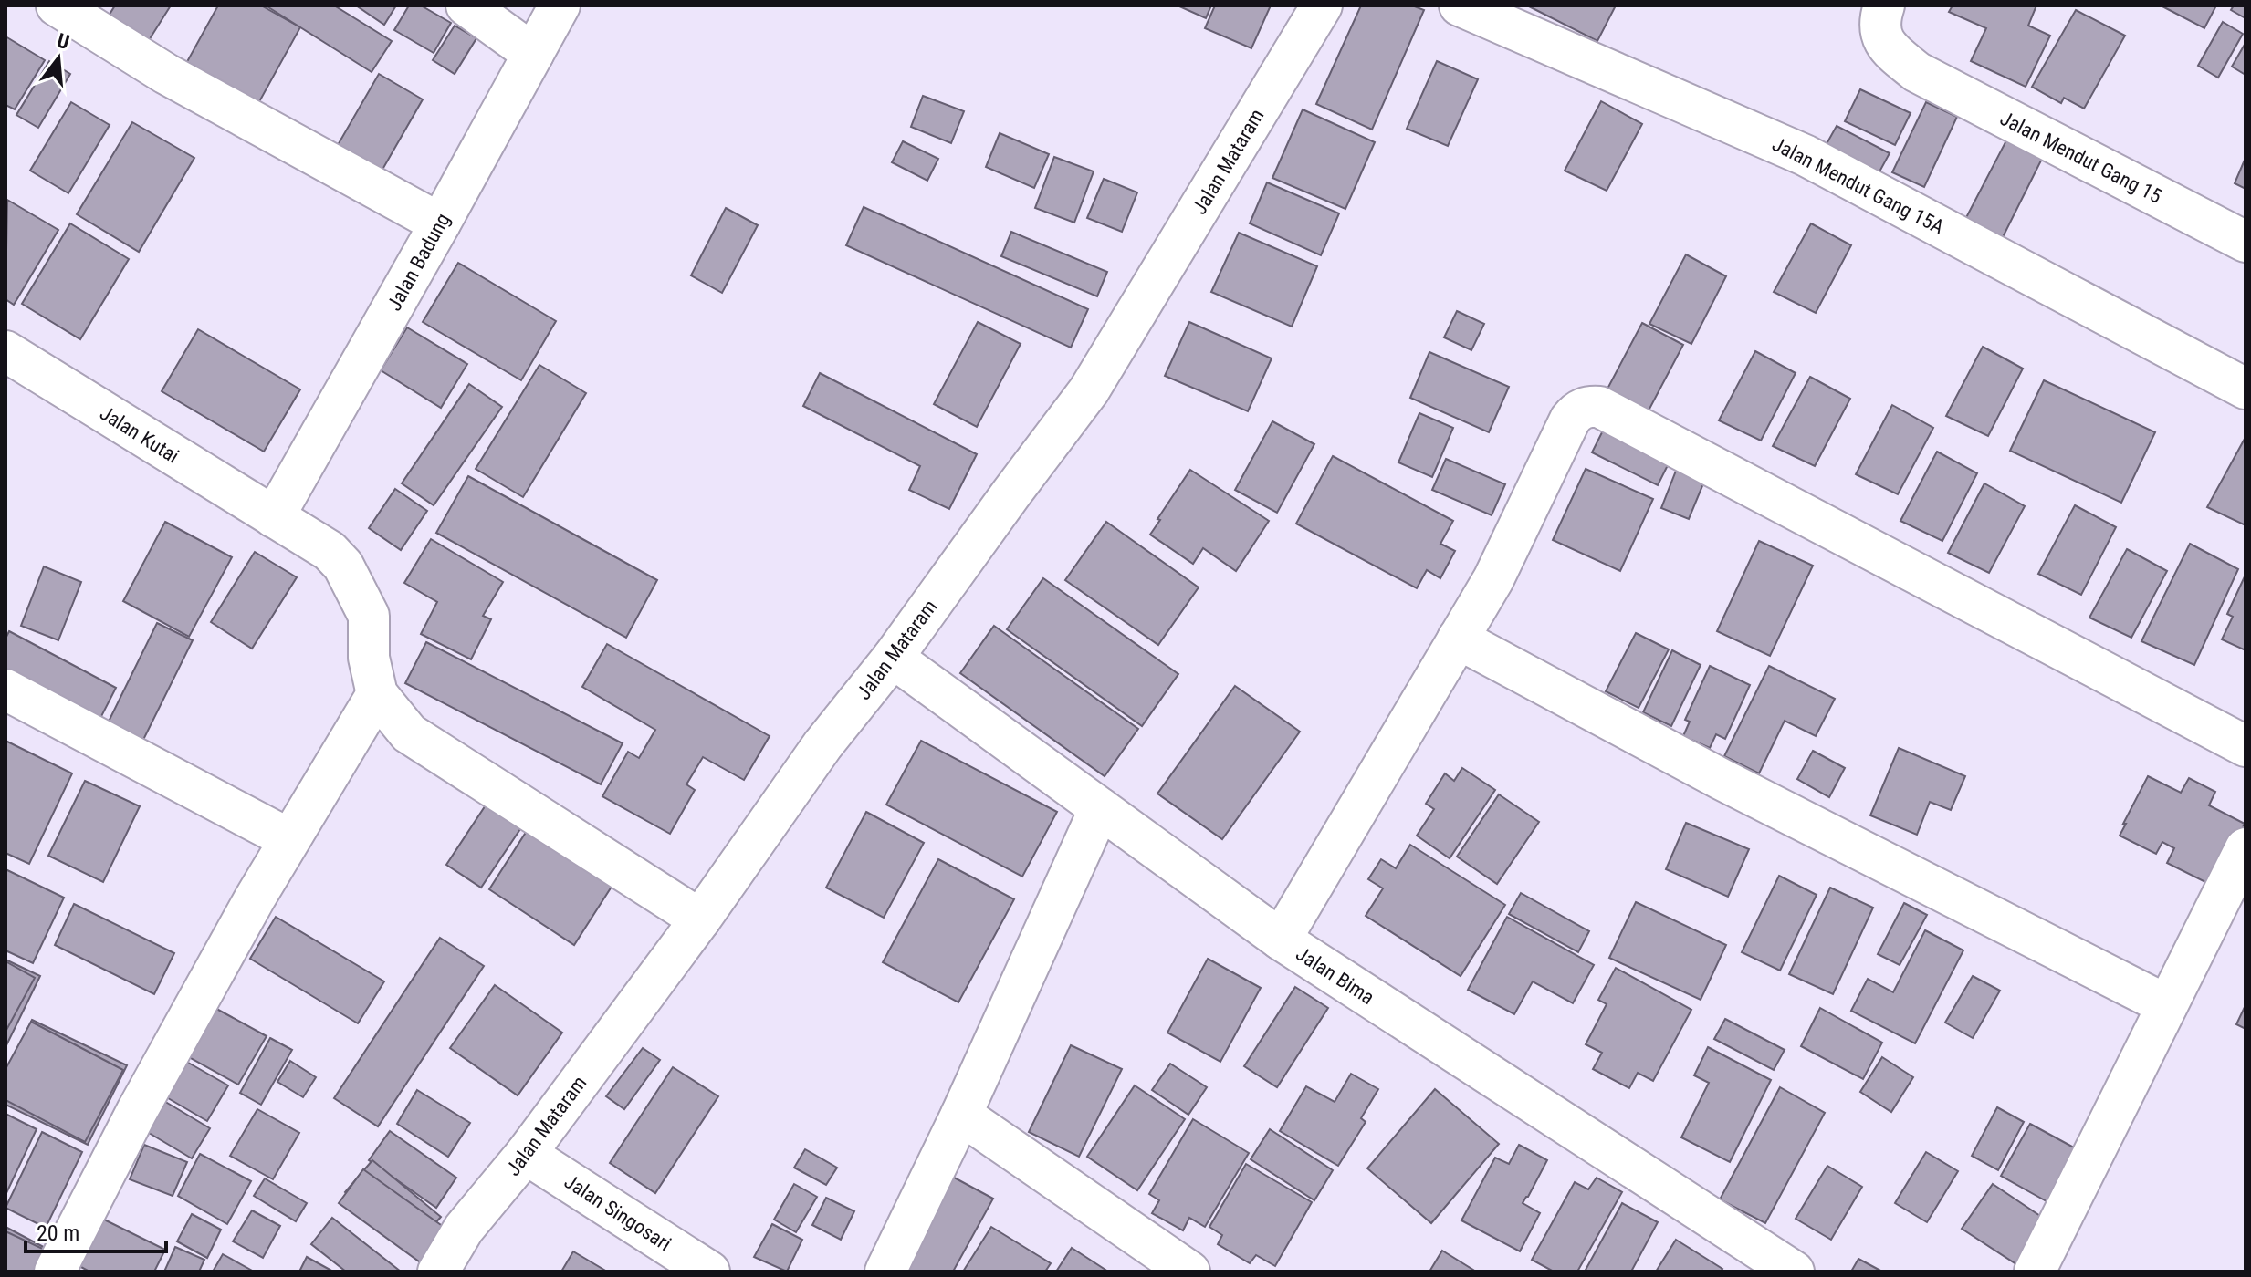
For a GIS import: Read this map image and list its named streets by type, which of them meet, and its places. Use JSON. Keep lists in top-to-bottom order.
{
  "streets": {
    "street": [
      "Jalan Mendut Gang 15",
      "Jalan Mataram",
      "Jalan Mendut Gang 15A",
      "Jalan Badung",
      "Jalan Kutai",
      "Jalan Bima",
      "Jalan Singosari"
    ]
  },
  "crossings": [
    ["Jalan Mataram", "Jalan Bima"],
    ["Jalan Mataram", "Jalan Singosari"],
    ["Jalan Badung", "Jalan Kutai"]
  ],
  "scale_bar": "20 m",
  "north": "top"
}
